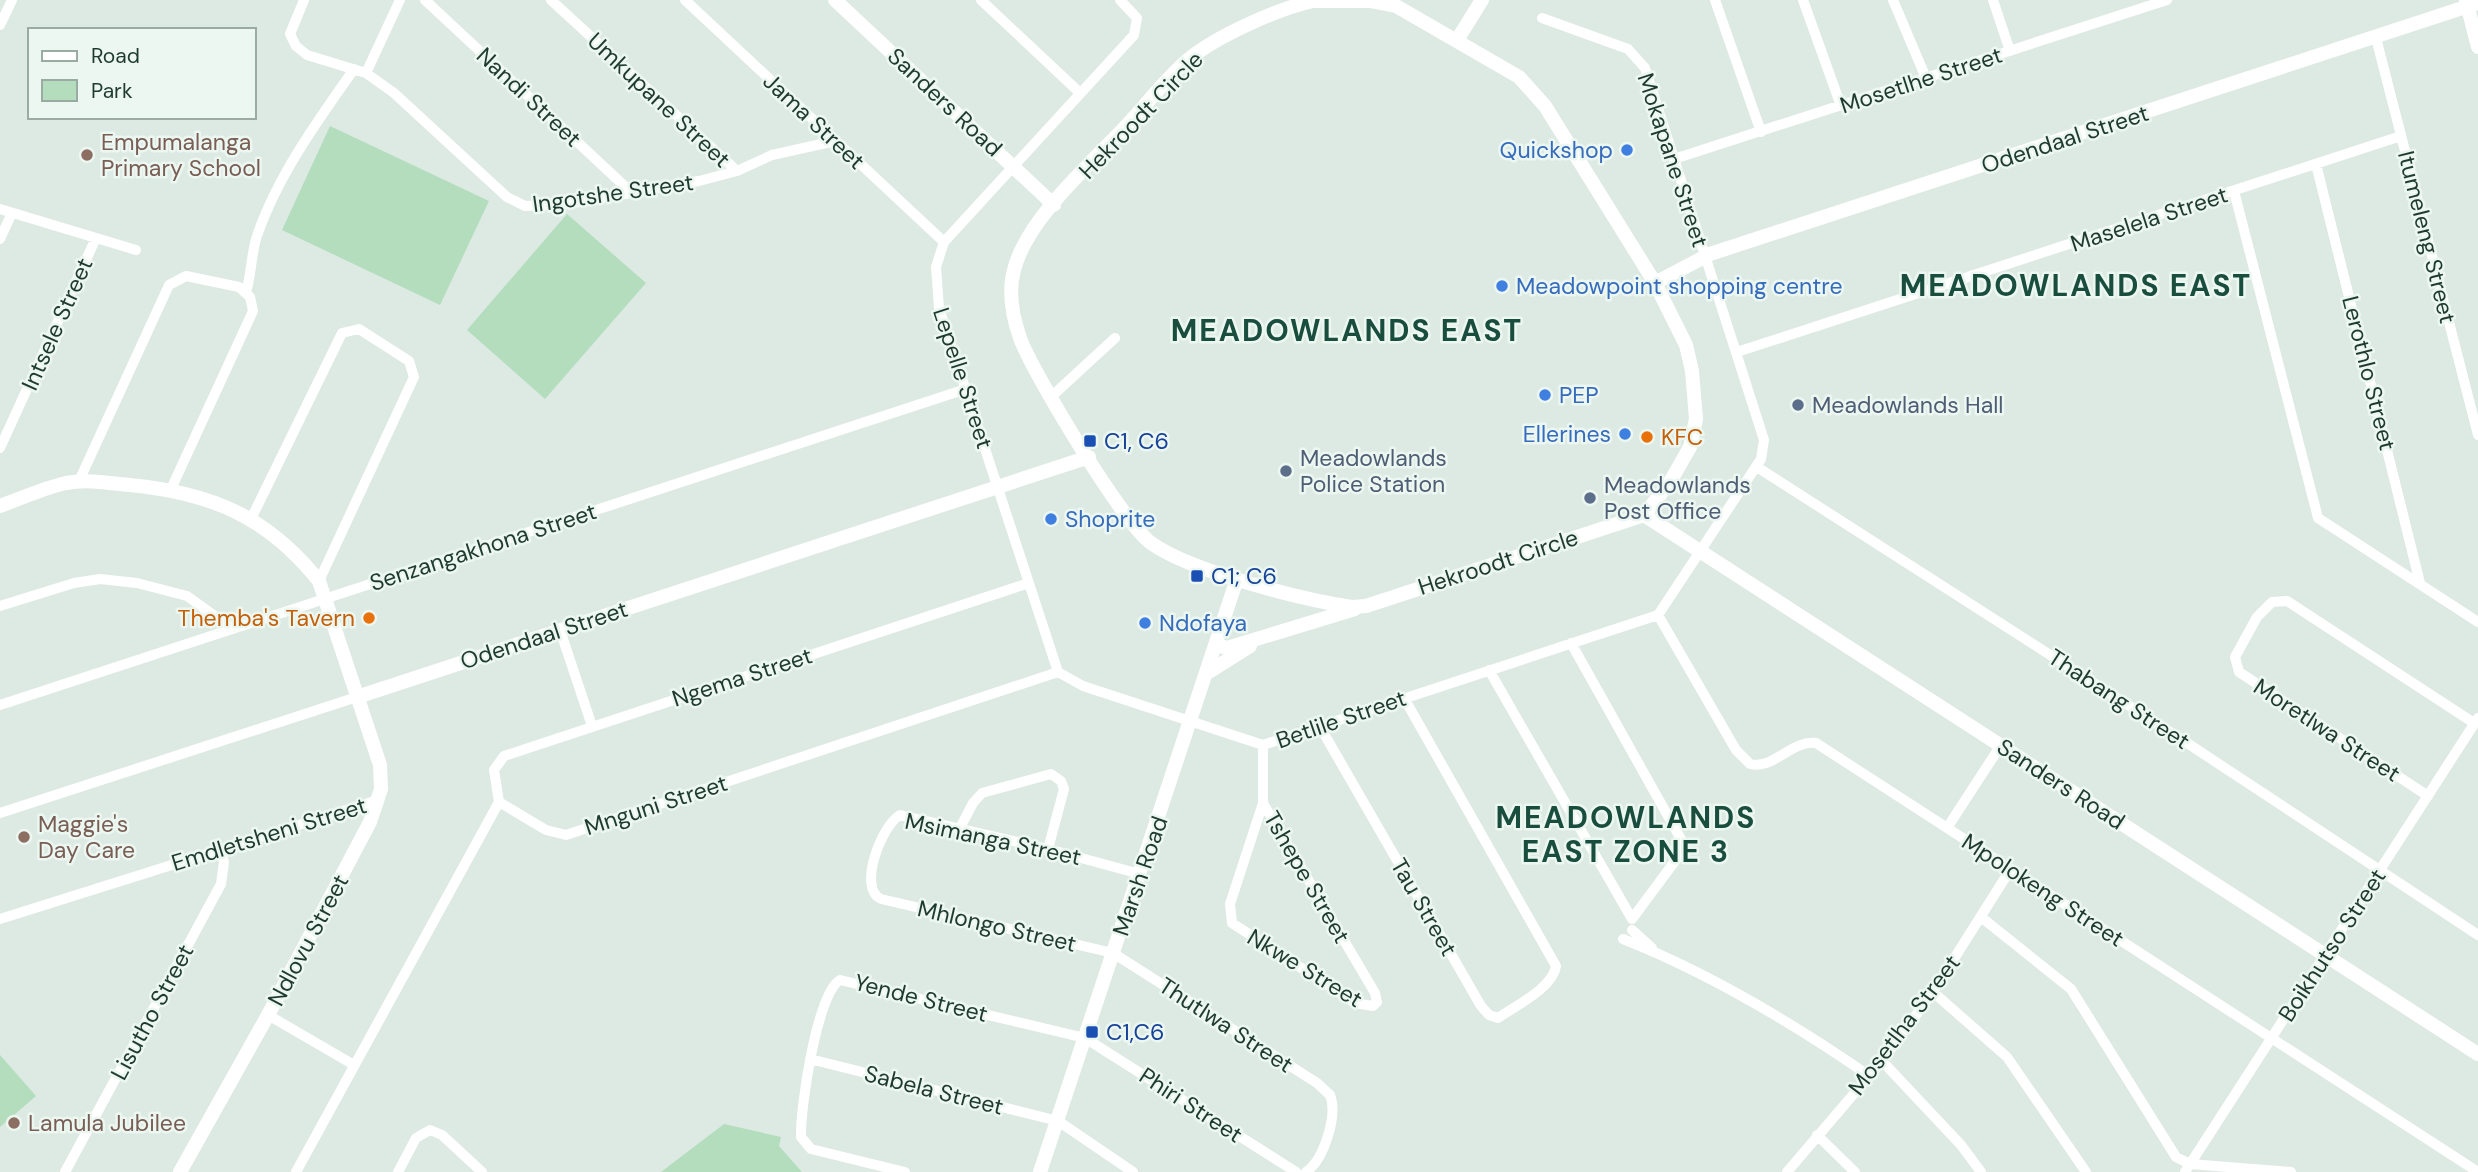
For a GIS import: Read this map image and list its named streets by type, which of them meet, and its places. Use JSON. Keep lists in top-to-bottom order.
{
  "streets": {
    "street": [
      "Mosetlhe Street",
      "Nandi Street",
      "Umkupane Street",
      "Sanders Road",
      "Hekroodt Circle",
      "Jama Street",
      "Odendaal Street",
      "Mokapane Street",
      "Ingotshe Street",
      "Maselela Street",
      "Itumeleng Street",
      "Intsele Street",
      "Lerothlo Street",
      "Lepelle Street",
      "Senzangakhona Street",
      "Ngema Street",
      "Thabang Street",
      "Betlile Street",
      "Moretlwa Street",
      "Mnguni Street",
      "Emdletsheni Street",
      "Msimanga Street",
      "Marsh Road",
      "Tshepe Street",
      "Mpolokeng Street",
      "Tau Street",
      "Mhlongo Street",
      "Ndlovu Street",
      "Boikhutso Street",
      "Nkwe Street",
      "Yende Street",
      "Lisutho Street",
      "Thutlwa Street",
      "Mosetlha Street",
      "Sabela Street",
      "Phiri Street"
    ]
  },
  "crossings": [
    ["Mosetlhe Street", "Mokapane Street"],
    ["Nandi Street", "Ingotshe Street"],
    ["Umkupane Street", "Ingotshe Street"],
    ["Sanders Road", "Hekroodt Circle"],
    ["Sanders Road", "Mokapane Street"],
    ["Sanders Road", "Lepelle Street"],
    ["Sanders Road", "Boikhutso Street"],
    ["Hekroodt Circle", "Odendaal Street"],
    ["Hekroodt Circle", "Marsh Road"],
    ["Jama Street", "Ingotshe Street"],
    ["Jama Street", "Lepelle Street"],
    ["Odendaal Street", "Mokapane Street"],
    ["Odendaal Street", "Itumeleng Street"],
    ["Odendaal Street", "Lepelle Street"],
    ["Odendaal Street", "Ndlovu Street"],
    ["Mokapane Street", "Maselela Street"],
    ["Mokapane Street", "Thabang Street"],
    ["Maselela Street", "Itumeleng Street"],
    ["Maselela Street", "Lerothlo Street"],
    ["Lepelle Street", "Senzangakhona Street"],
    ["Senzangakhona Street", "Ndlovu Street"],
    ["Ngema Street", "Mnguni Street"],
    ["Thabang Street", "Boikhutso Street"],
    ["Betlile Street", "Mnguni Street"],
    ["Betlile Street", "Marsh Road"],
    ["Betlile Street", "Tshepe Street"],
    ["Betlile Street", "Mpolokeng Street"],
    ["Betlile Street", "Tau Street"],
    ["Moretlwa Street", "Boikhutso Street"],
    ["Emdletsheni Street", "Ndlovu Street"],
    ["Emdletsheni Street", "Lisutho Street"],
    ["Msimanga Street", "Marsh Road"],
    ["Msimanga Street", "Mhlongo Street"],
    ["Marsh Road", "Mhlongo Street"],
    ["Marsh Road", "Yende Street"],
    ["Marsh Road", "Thutlwa Street"],
    ["Marsh Road", "Sabela Street"],
    ["Marsh Road", "Phiri Street"],
    ["Tshepe Street", "Nkwe Street"],
    ["Mpolokeng Street", "Boikhutso Street"],
    ["Mpolokeng Street", "Mosetlha Street"],
    ["Mhlongo Street", "Thutlwa Street"],
    ["Yende Street", "Sabela Street"],
    ["Yende Street", "Phiri Street"]
  ],
  "districts": ["MEADOWLANDS EAST", "MEADOWLANDS EAST", "MEADOWLANDS EAST ZONE 3"],
  "places": {
    "other": [
      "Quickshop",
      "Empumalanga Primary School",
      "Meadowpoint shopping centre",
      "PEP",
      "Meadowlands Hall",
      "Ellerines",
      "KFC",
      "Meadowlands Police Station",
      "Meadowlands Post Office",
      "Shoprite",
      "Themba's Tavern",
      "Ndofaya",
      "Maggie's Day Care",
      "Lamula Jubilee"
    ],
    "transit": ["C1, C6", "C1; C6", "C1,C6"]
  },
  "legend": ["Road", "Park"]
}
